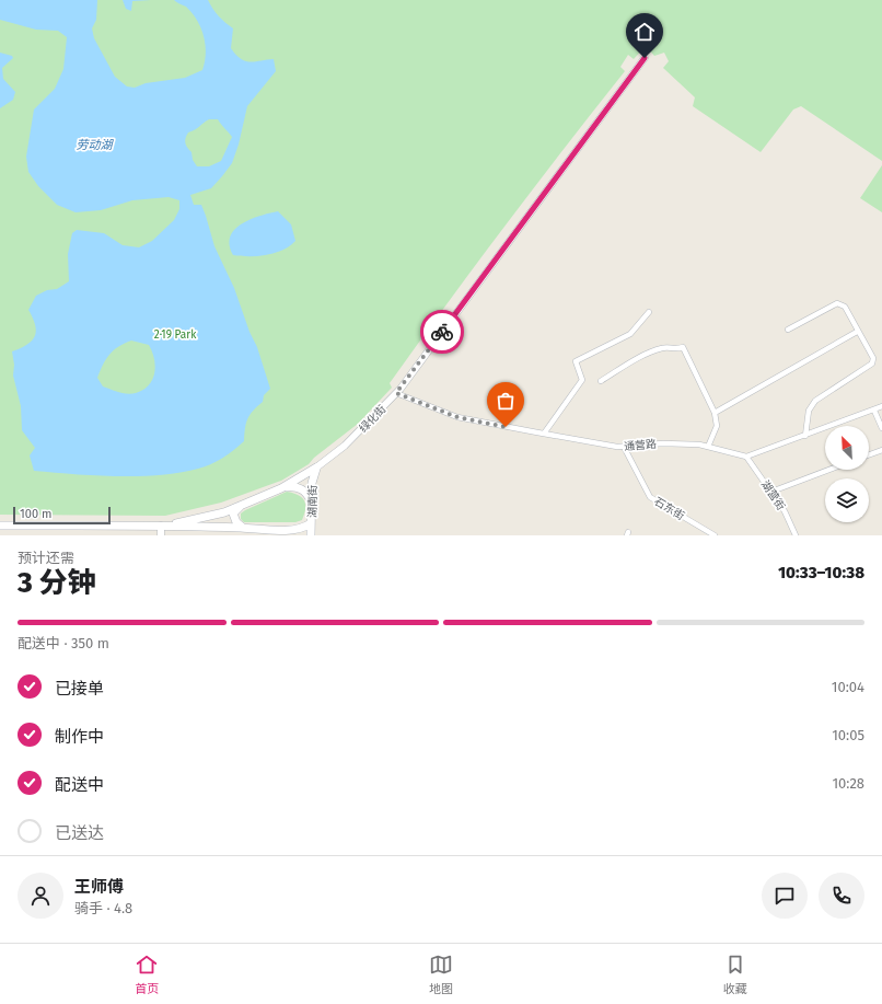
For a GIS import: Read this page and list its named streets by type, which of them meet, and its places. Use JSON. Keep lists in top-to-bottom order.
{
  "streets": {
    "main road": ["绿化街", "湖南街"],
    "street": ["通营路", "湖营街", "石东街"]
  },
  "crossings": [
    ["绿化街", "通营路"],
    ["绿化街", "湖南街"],
    ["通营路", "湖营街"],
    ["通营路", "石东街"]
  ],
  "water": ["劳动湖"],
  "parks": ["2·19 Park"],
  "scale_bar": "100 m",
  "north": "top left",
  "page": {
    "scale": "100 m",
    "heading": ["3 分钟", "预计还需", "10:33–10:38"],
    "panel": ["王师傅", "骑手 · 4.8"],
    "bar": "配送中 · 350 m",
    "list": [
      ["已接单", "10:04"],
      ["制作中", "10:05"],
      ["配送中", "10:28"],
      "已送达"
    ],
    "tabs": ["首页", "地图", "收藏"]
  }
}
